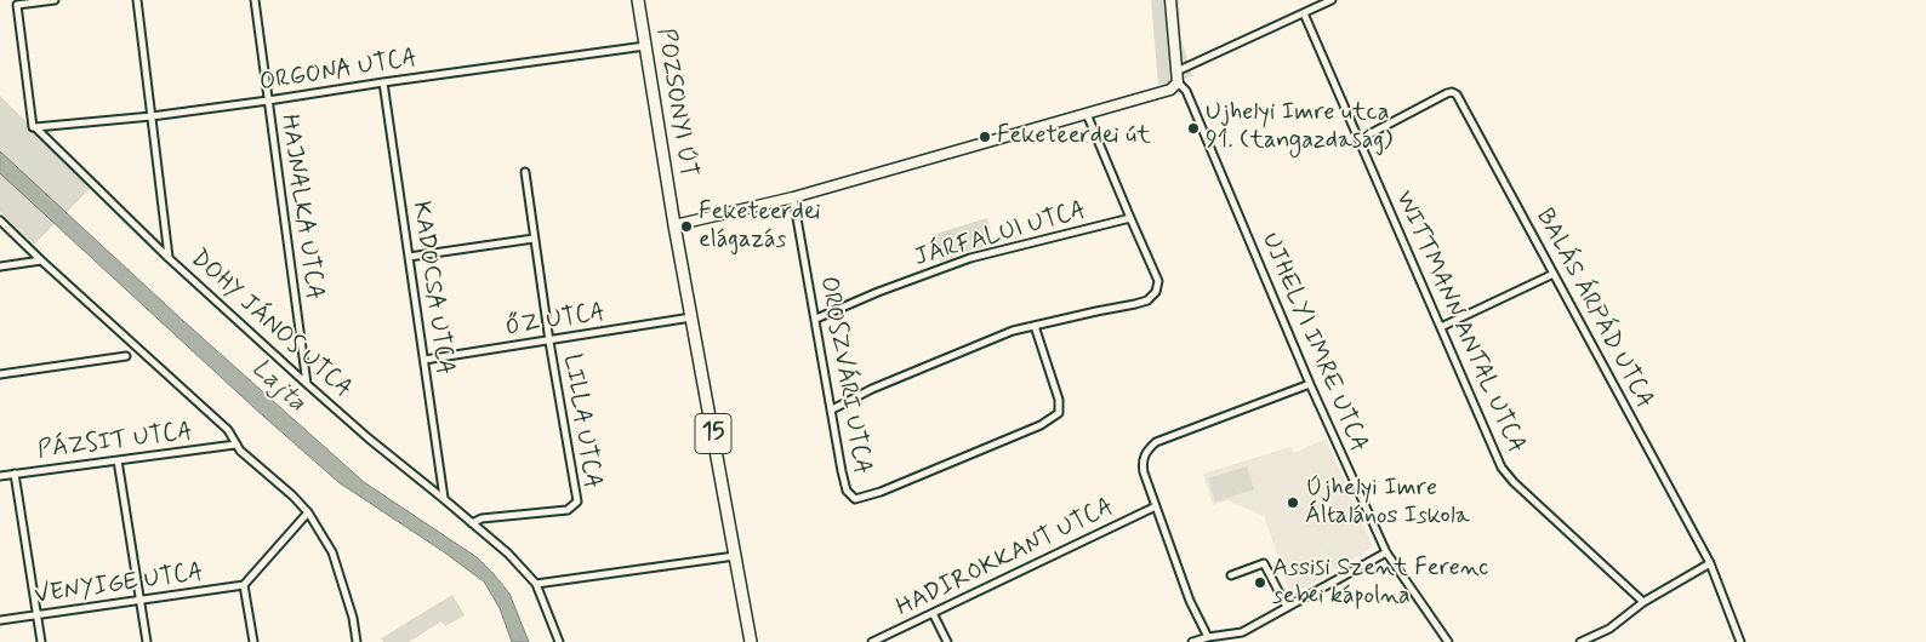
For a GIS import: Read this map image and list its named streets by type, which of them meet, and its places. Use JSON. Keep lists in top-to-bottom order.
{
  "streets": {
    "main road": ["POZSONYI ÚT", "15"],
    "street": [
      "ORGONA UTCA",
      "HAJNALKA UTCA",
      "JÁRFALUI UTCA",
      "KADOCSA UTCA",
      "BALÁS ÁRPÁD UTCA",
      "ŐZ UTCA",
      "WITTMANN ANTAL UTCA",
      "DOHY JÁNOS UTCA",
      "UJHELYI IMRE UTCA",
      "OROSZVÁRI UTCA",
      "LILLA UTCA",
      "PÁZSIT UTCA",
      "HADIROKKANT UTCA",
      "VENYIGE UTCA"
    ]
  },
  "crossings": [
    ["ORGONA UTCA", "POZSONYI ÚT"],
    ["ORGONA UTCA", "HAJNALKA UTCA"],
    ["ORGONA UTCA", "KADOCSA UTCA"],
    ["ORGONA UTCA", "DOHY JÁNOS UTCA"],
    ["POZSONYI ÚT", "ŐZ UTCA"],
    ["HAJNALKA UTCA", "DOHY JÁNOS UTCA"],
    ["JÁRFALUI UTCA", "OROSZVÁRI UTCA"],
    ["KADOCSA UTCA", "ŐZ UTCA"],
    ["KADOCSA UTCA", "DOHY JÁNOS UTCA"],
    ["BALÁS ÁRPÁD UTCA", "WITTMANN ANTAL UTCA"],
    ["ŐZ UTCA", "LILLA UTCA"],
    ["DOHY JÁNOS UTCA", "LILLA UTCA"]
  ],
  "water": ["Lajta"],
  "places": [
    "Ujhelyi Imre utca 91. (tangazdaság)",
    "Feketeerdei út",
    "Feketeerdei elágazás",
    "Újhelyi Imre Általános Iskola",
    "Assisi Szent Ferenc sebei kápolna"
  ]
}
